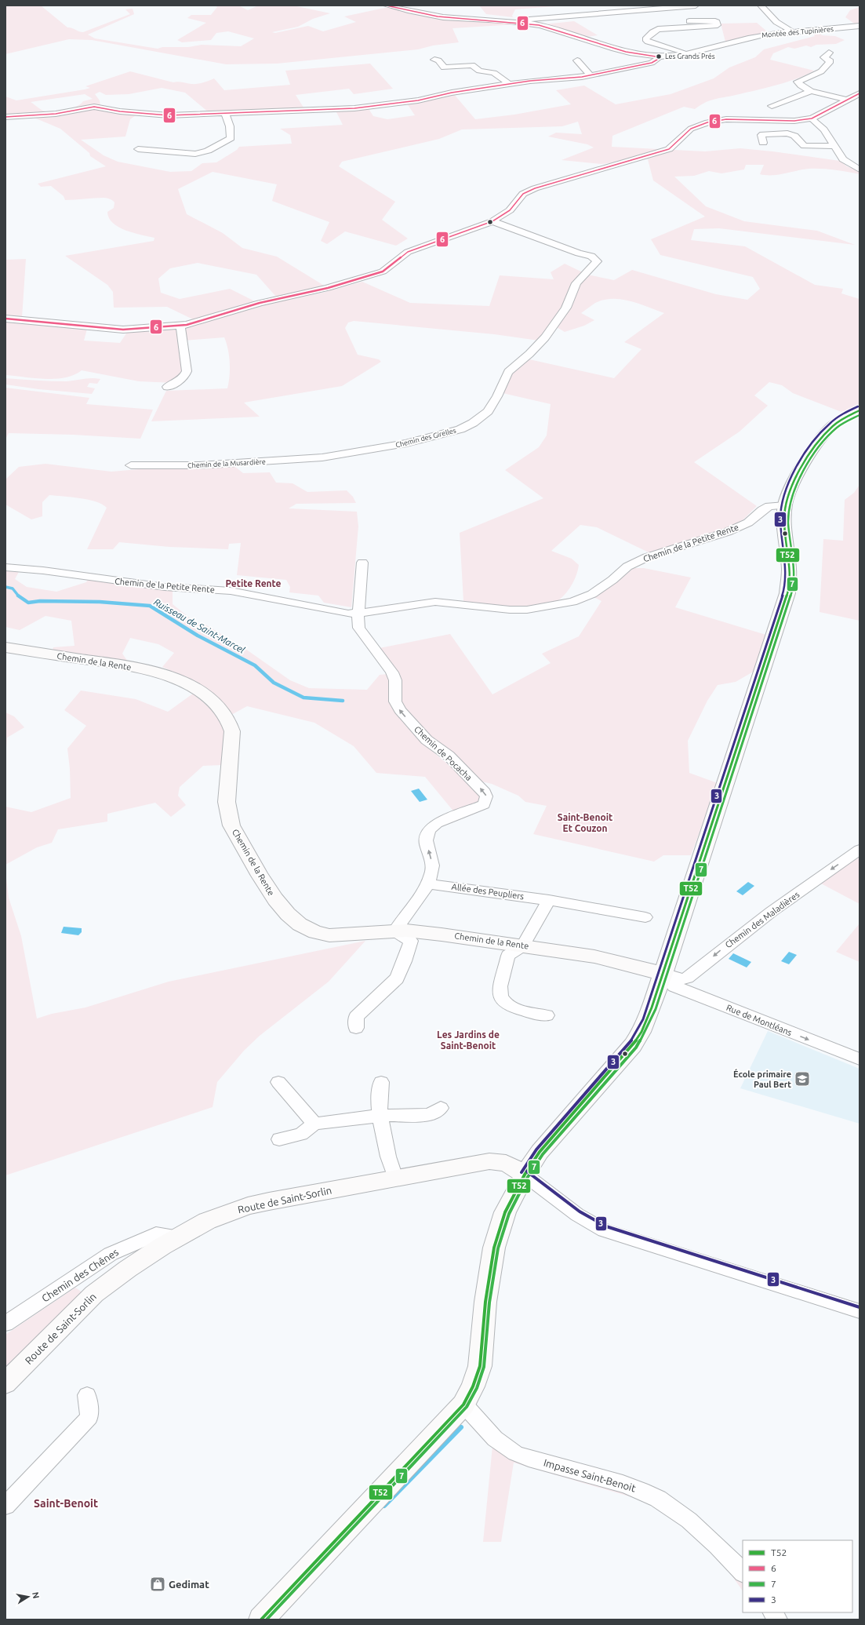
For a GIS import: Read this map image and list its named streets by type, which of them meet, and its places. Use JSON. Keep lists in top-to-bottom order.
{
  "streets": {
    "main road": ["Chemin de la Rente", "Route de Saint-Sorlin"],
    "street": [
      "Montée des Tupinières",
      "Chemin des Girelles",
      "Chemin de la Musardière",
      "Chemin de la Petite Rente",
      "Chemin de Pocacha",
      "Allée des Peupliers",
      "Chemin des Maladières",
      "Rue de Montléans",
      "Chemin des Chênes",
      "Impasse Saint-Benoit"
    ]
  },
  "crossings": [
    ["Chemin des Girelles", "Chemin de la Musardière"],
    ["Chemin de la Petite Rente", "Chemin de Pocacha"],
    ["Chemin de la Rente", "Chemin de Pocacha"],
    ["Chemin de la Rente", "Chemin des Maladières"],
    ["Chemin de la Rente", "Rue de Montléans"],
    ["Chemin de Pocacha", "Allée des Peupliers"],
    ["Chemin des Maladières", "Rue de Montléans"],
    ["Route de Saint-Sorlin", "Chemin des Chênes"]
  ],
  "one_way": ["Chemin des Maladières", "Rue de Montléans"],
  "districts": [
    "Petite Rente",
    "Saint-Benoit Et Couzon",
    "Les Jardins de Saint-Benoit",
    "Saint-Benoit"
  ],
  "water": ["Ruisseau de Saint-Marcel"],
  "places": {
    "other": ["Les Grands Prés"],
    "school or university": ["École primaire Paul Bert"],
    "shop": ["Gedimat"]
  },
  "lines": [
    "transit line 6",
    "transit line 3",
    "transit line T52",
    "transit line 7"
  ],
  "legend": [
    "T52",
    "6",
    "7",
    "3"
  ],
  "north": "right"
}
